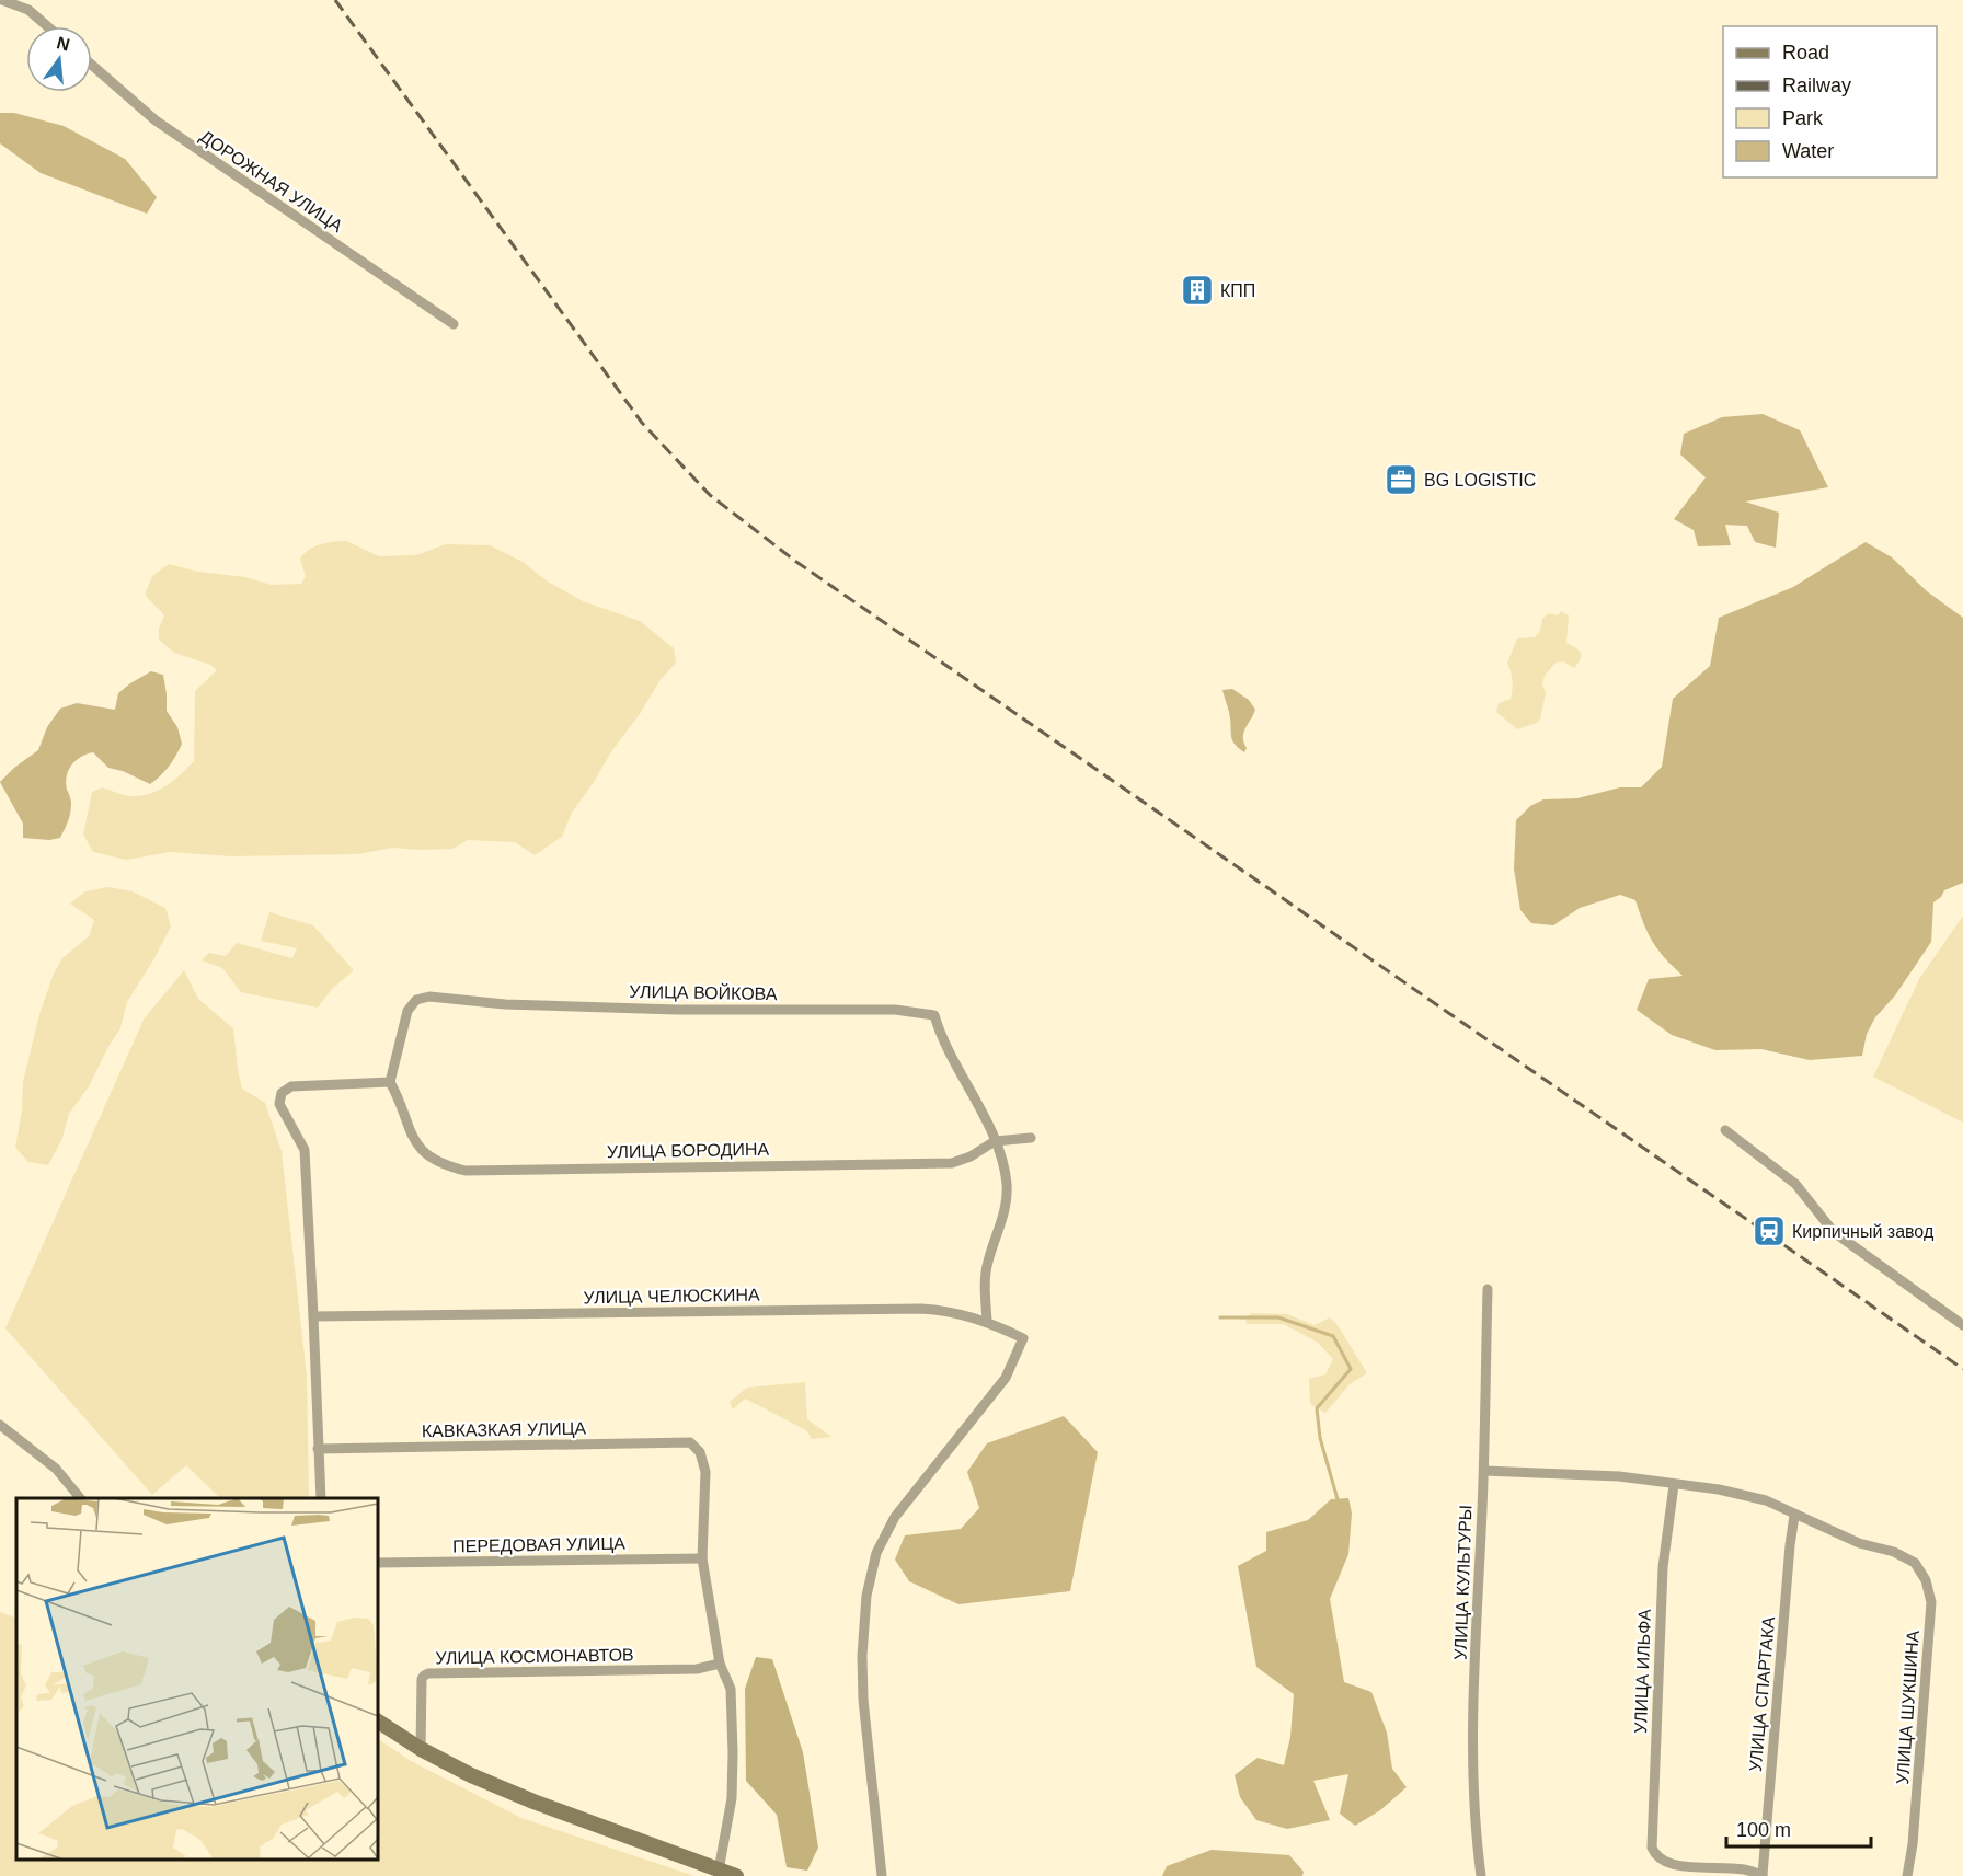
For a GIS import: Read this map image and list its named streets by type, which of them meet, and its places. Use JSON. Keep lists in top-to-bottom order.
{
  "streets": {
    "street": [
      "ДОРОЖНАЯ УЛИЦА",
      "УЛИЦА ВОЙКОВА",
      "УЛИЦА БОРОДИНА",
      "УЛИЦА ЧЕЛЮСКИНА",
      "КАВКАЗКАЯ УЛИЦА",
      "ПЕРЕДОВАЯ УЛИЦА",
      "УЛИЦА КУЛЬТУРЫ",
      "УЛИЦА КОСМОНАВТОВ",
      "УЛИЦА ИЛЬФА",
      "УЛИЦА СПАРТАКА",
      "УЛИЦА ШУКШИНА"
    ]
  },
  "crossings": [
    ["УЛИЦА ВОЙКОВА", "УЛИЦА БОРОДИНА"],
    ["КАВКАЗКАЯ УЛИЦА", "ПЕРЕДОВАЯ УЛИЦА"],
    ["УЛИЦА ИЛЬФА", "УЛИЦА СПАРТАКА"],
    ["УЛИЦА СПАРТАКА", "УЛИЦА ШУКШИНА"]
  ],
  "places": {
    "building": ["КПП"],
    "office": ["BG LOGISTIC"],
    "station": ["Кирпичный завод"]
  },
  "legend": [
    "Road",
    "Railway",
    "Park",
    "Water"
  ],
  "scale_bar": "100 m",
  "north": "top"
}
